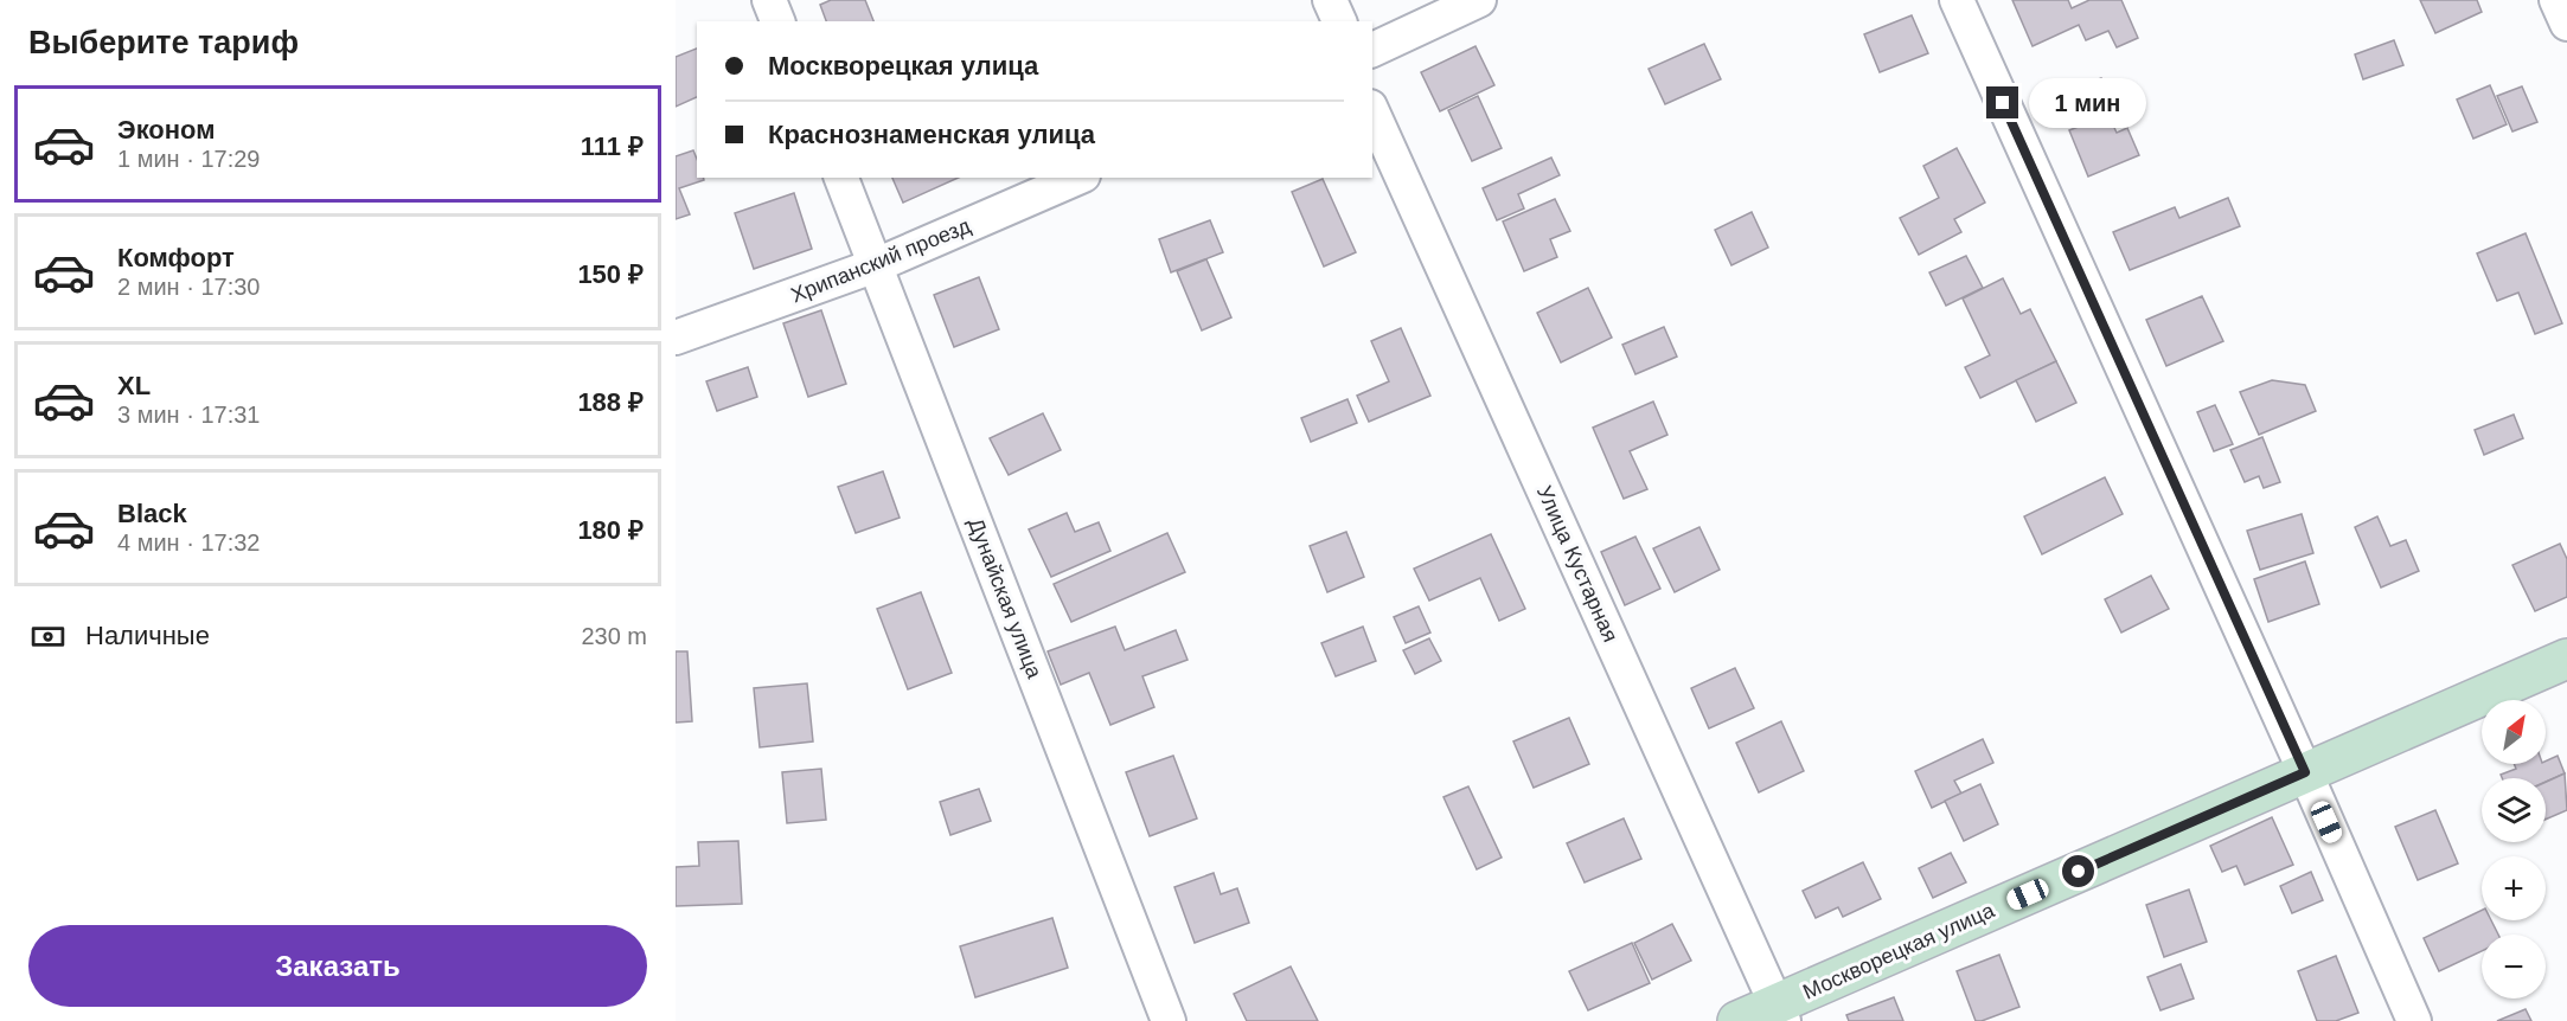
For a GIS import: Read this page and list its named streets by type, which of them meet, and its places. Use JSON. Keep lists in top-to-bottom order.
{
  "streets": {
    "street": [
      "Хрипанский проезд",
      "Улица Кустарная",
      "Дунайская улица",
      "Москворецкая улица"
    ]
  },
  "crossings": [
    ["Хрипанский проезд", "Дунайская улица"],
    ["Улица Кустарная", "Москворецкая улица"]
  ],
  "north": "top right",
  "page": {
    "heading": "Выберите тариф",
    "banner": ["Москворецкая улица", "Краснознаменская улица"],
    "bubble": "1 мин",
    "list": [
      {
        "name": "Эконом",
        "note": "1 мин · 17:29",
        "value": "111 ₽"
      },
      {
        "name": "Комфорт",
        "note": "2 мин · 17:30",
        "value": "150 ₽"
      },
      {
        "name": "XL",
        "note": "3 мин · 17:31",
        "value": "188 ₽"
      },
      {
        "name": "Black",
        "note": "4 мин · 17:32",
        "value": "180 ₽"
      }
    ],
    "pay": ["Наличные", "230 m"],
    "map_buttons": ["+", "−"],
    "buttons": "Заказать"
  }
}
